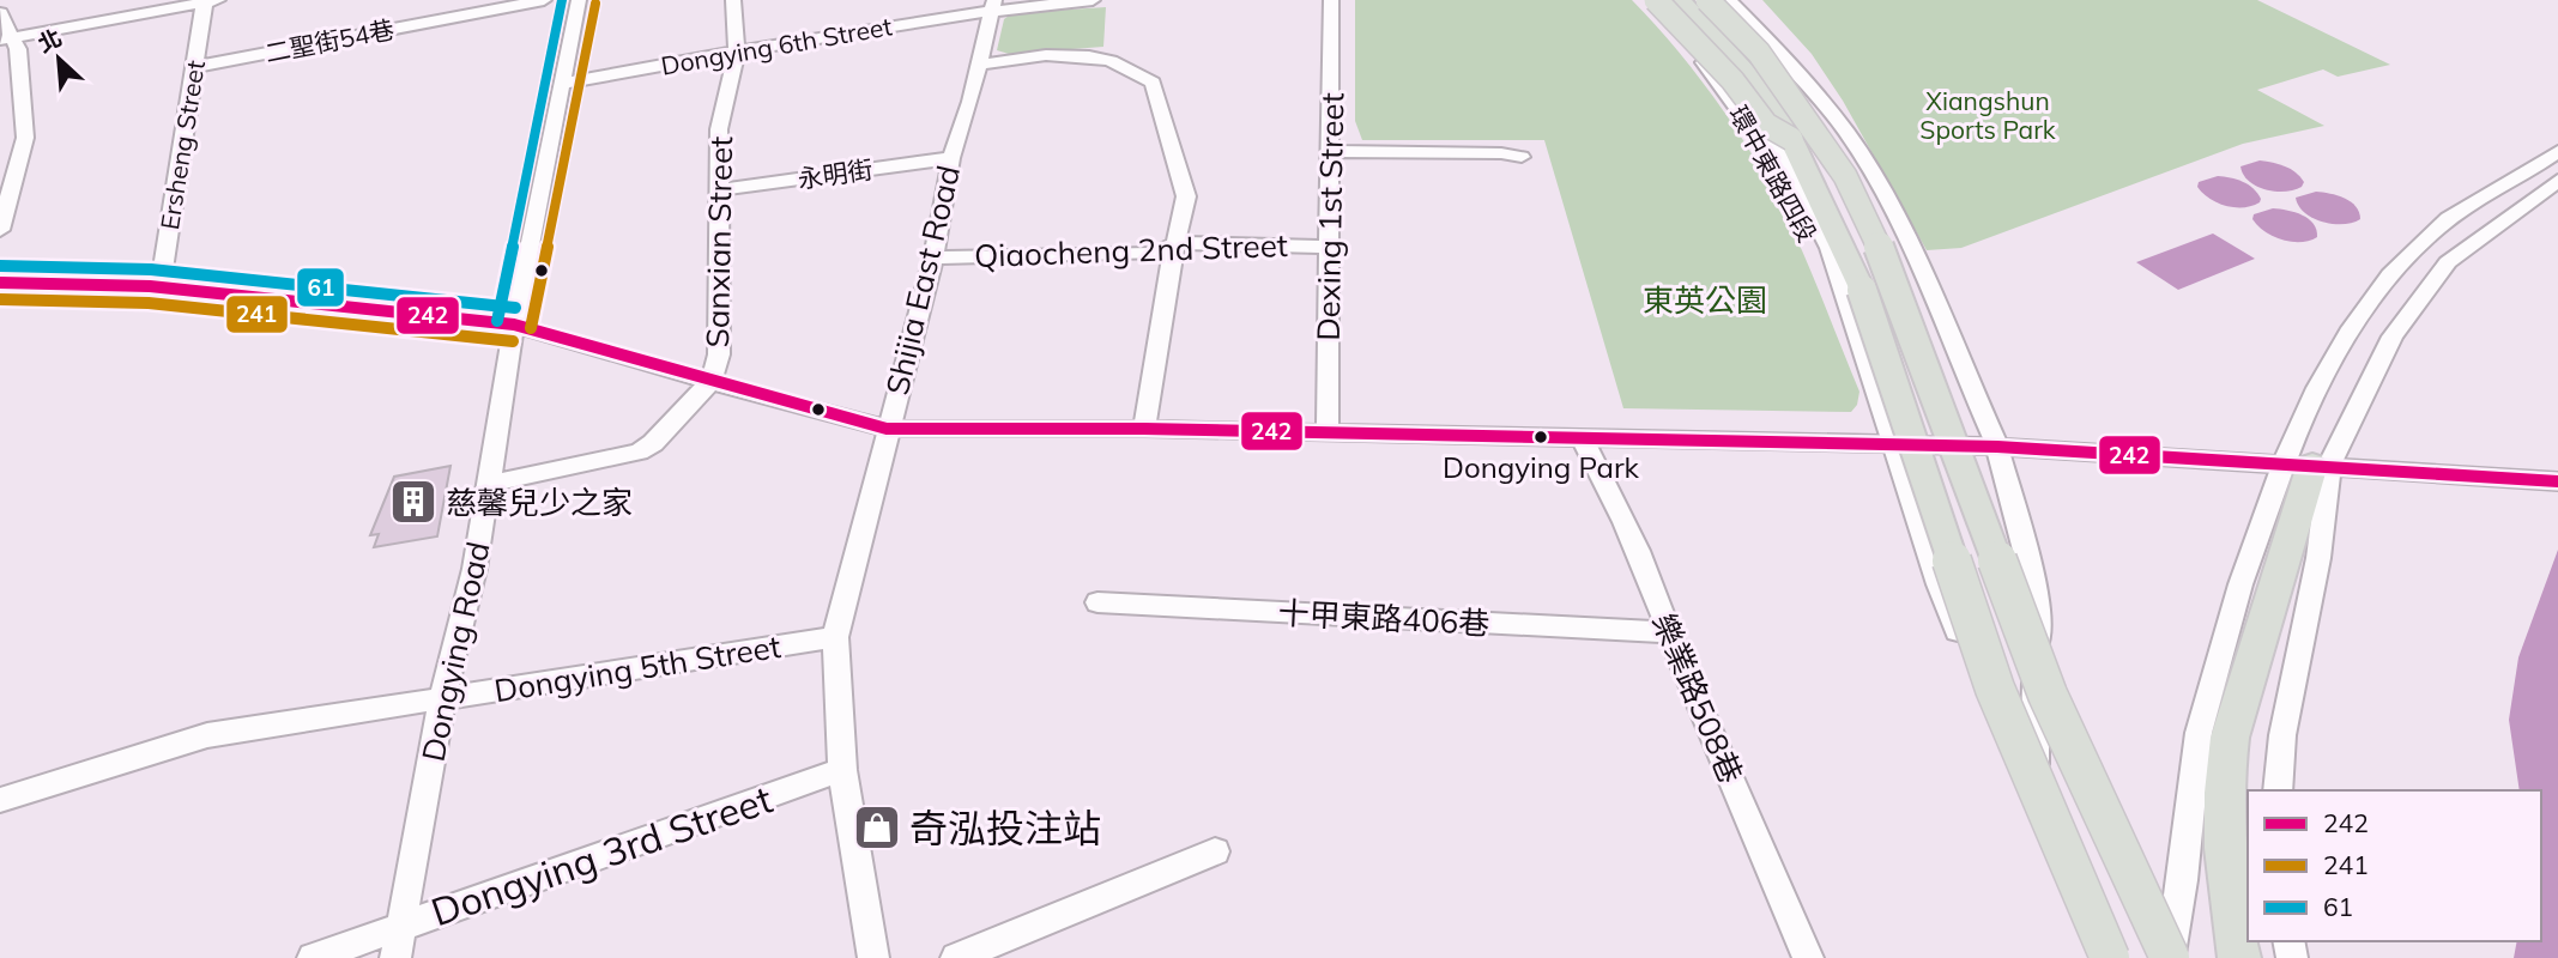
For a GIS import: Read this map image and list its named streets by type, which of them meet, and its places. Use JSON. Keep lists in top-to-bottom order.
{
  "streets": {
    "street": [
      "二聖街54巷",
      "Dongying 6th Street",
      "Ersheng Street",
      "永明街",
      "環中東路四段",
      "Dexing 1st Street",
      "Sanxian Street",
      "Qiaocheng 2nd Street",
      "Shijia East Road",
      "十甲東路406巷",
      "Dongying Road",
      "Dongying 5th Street",
      "樂業路508巷",
      "Dongying 3rd Street"
    ]
  },
  "crossings": [
    ["二聖街54巷", "Ersheng Street"],
    ["Dongying 6th Street", "Sanxian Street"],
    ["Dongying 6th Street", "Shijia East Road"],
    ["Dongying 6th Street", "Dongying Road"],
    ["永明街", "Sanxian Street"],
    ["永明街", "Shijia East Road"],
    ["Dexing 1st Street", "Qiaocheng 2nd Street"],
    ["Sanxian Street", "Dongying Road"],
    ["Qiaocheng 2nd Street", "Shijia East Road"],
    ["Shijia East Road", "Dongying 5th Street"],
    ["Shijia East Road", "Dongying 3rd Street"],
    ["十甲東路406巷", "樂業路508巷"],
    ["Dongying Road", "Dongying 5th Street"],
    ["Dongying Road", "Dongying 3rd Street"]
  ],
  "parks": ["Xiangshun Sports Park", "東英公園"],
  "places": {
    "other": ["Dongying Park"],
    "building": ["慈馨兒少之家"],
    "shop": ["奇泓投注站"]
  },
  "lines": ["transit line 61", "transit line 241", "transit line 242"],
  "legend": ["242", "241", "61"],
  "north": "top left"
}
